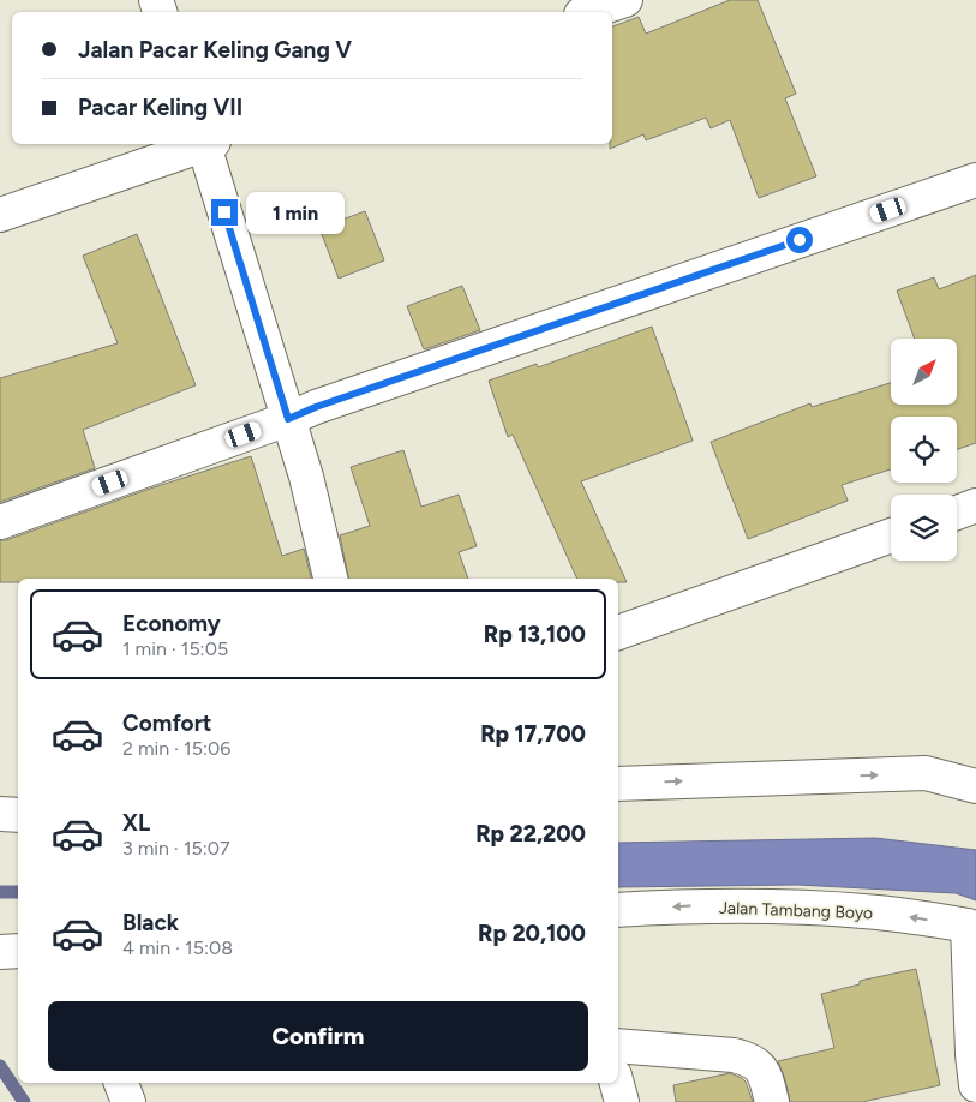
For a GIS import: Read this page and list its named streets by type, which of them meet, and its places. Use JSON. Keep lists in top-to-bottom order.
{
  "streets": {
    "street": ["Jalan Tambang Boyo"]
  },
  "north": "top right",
  "page": {
    "banner": ["Jalan Pacar Keling Gang V", "Pacar Keling VII"],
    "bubble": "1 min",
    "list": [
      {
        "name": "Economy",
        "note": "1 min · 15:05",
        "value": "Rp 13,100"
      },
      {
        "name": "Comfort",
        "note": "2 min · 15:06",
        "value": "Rp 17,700"
      },
      {
        "name": "XL",
        "note": "3 min · 15:07",
        "value": "Rp 22,200"
      },
      {
        "name": "Black",
        "note": "4 min · 15:08",
        "value": "Rp 20,100"
      }
    ],
    "buttons": "Confirm"
  }
}
